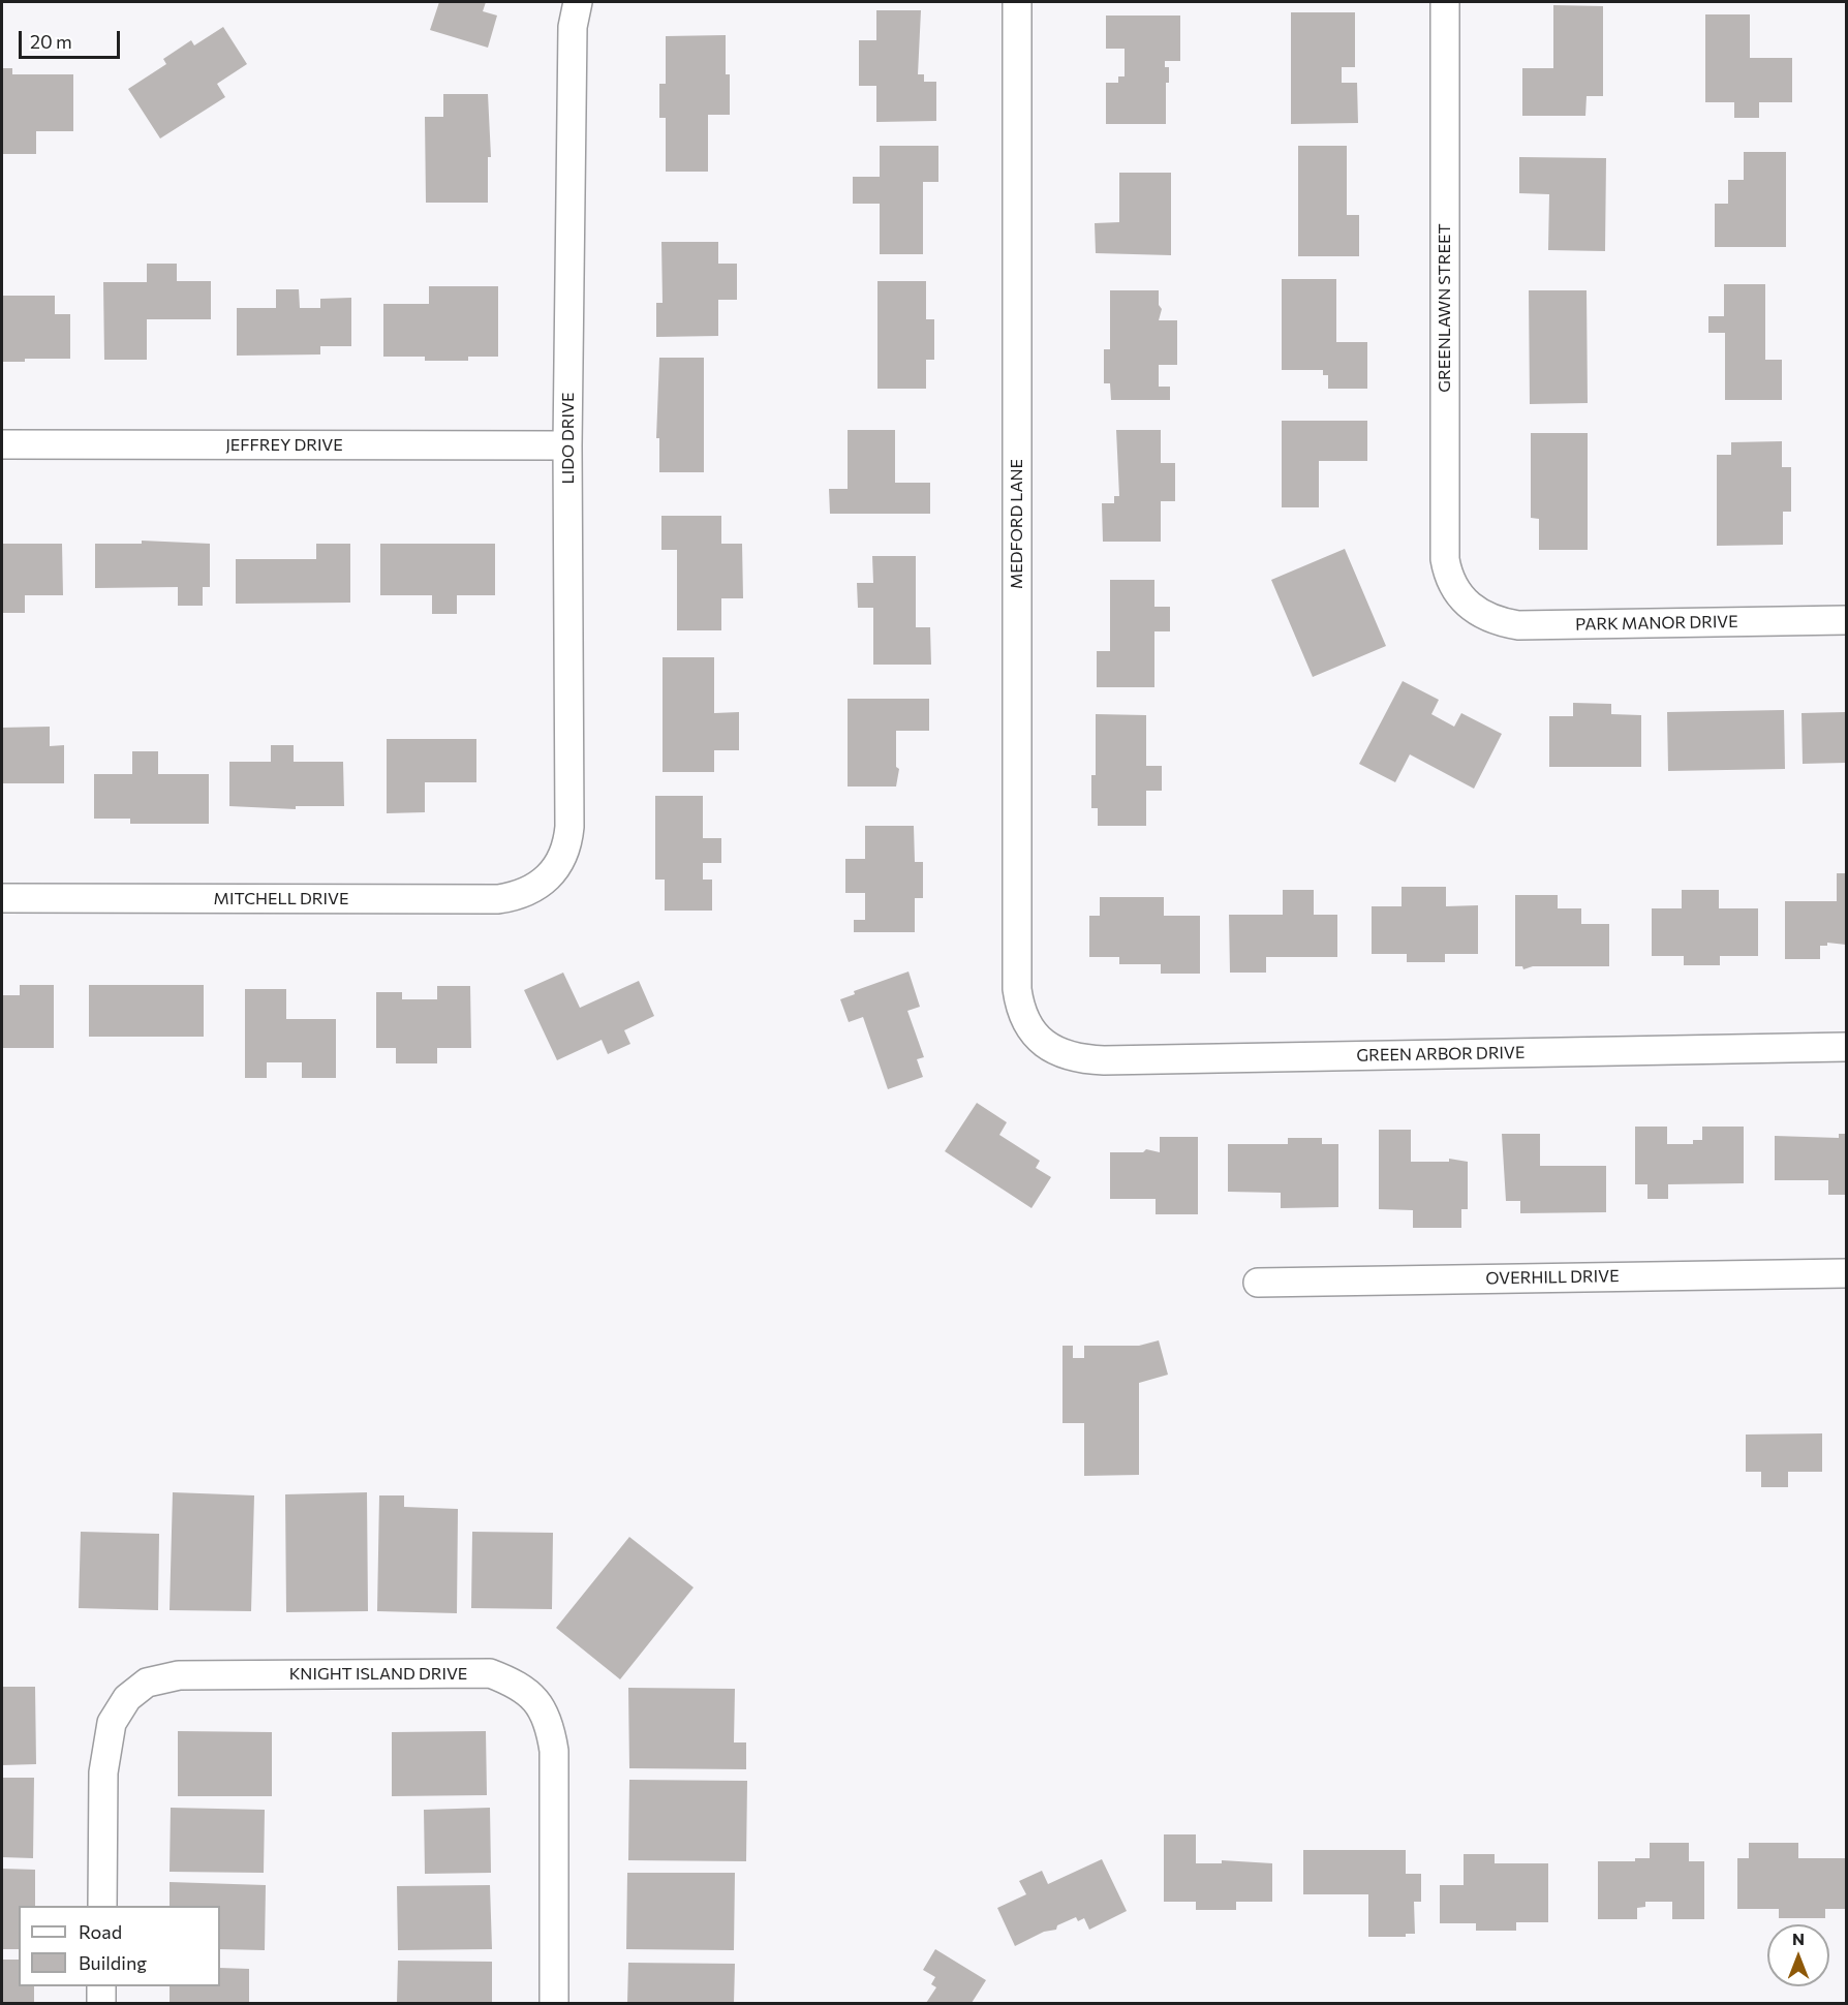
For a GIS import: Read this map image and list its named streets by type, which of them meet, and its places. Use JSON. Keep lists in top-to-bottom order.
{
  "streets": {
    "street": [
      "GREENLAWN STREET",
      "LIDO DRIVE",
      "JEFFREY DRIVE",
      "MEDFORD LANE",
      "PARK MANOR DRIVE",
      "MITCHELL DRIVE",
      "GREEN ARBOR DRIVE",
      "OVERHILL DRIVE",
      "KNIGHT ISLAND DRIVE"
    ]
  },
  "crossings": [
    ["GREENLAWN STREET", "PARK MANOR DRIVE"],
    ["LIDO DRIVE", "JEFFREY DRIVE"],
    ["LIDO DRIVE", "MITCHELL DRIVE"],
    ["MEDFORD LANE", "GREEN ARBOR DRIVE"]
  ],
  "legend": ["Road", "Building"],
  "scale_bar": "20 m",
  "north": "top"
}
